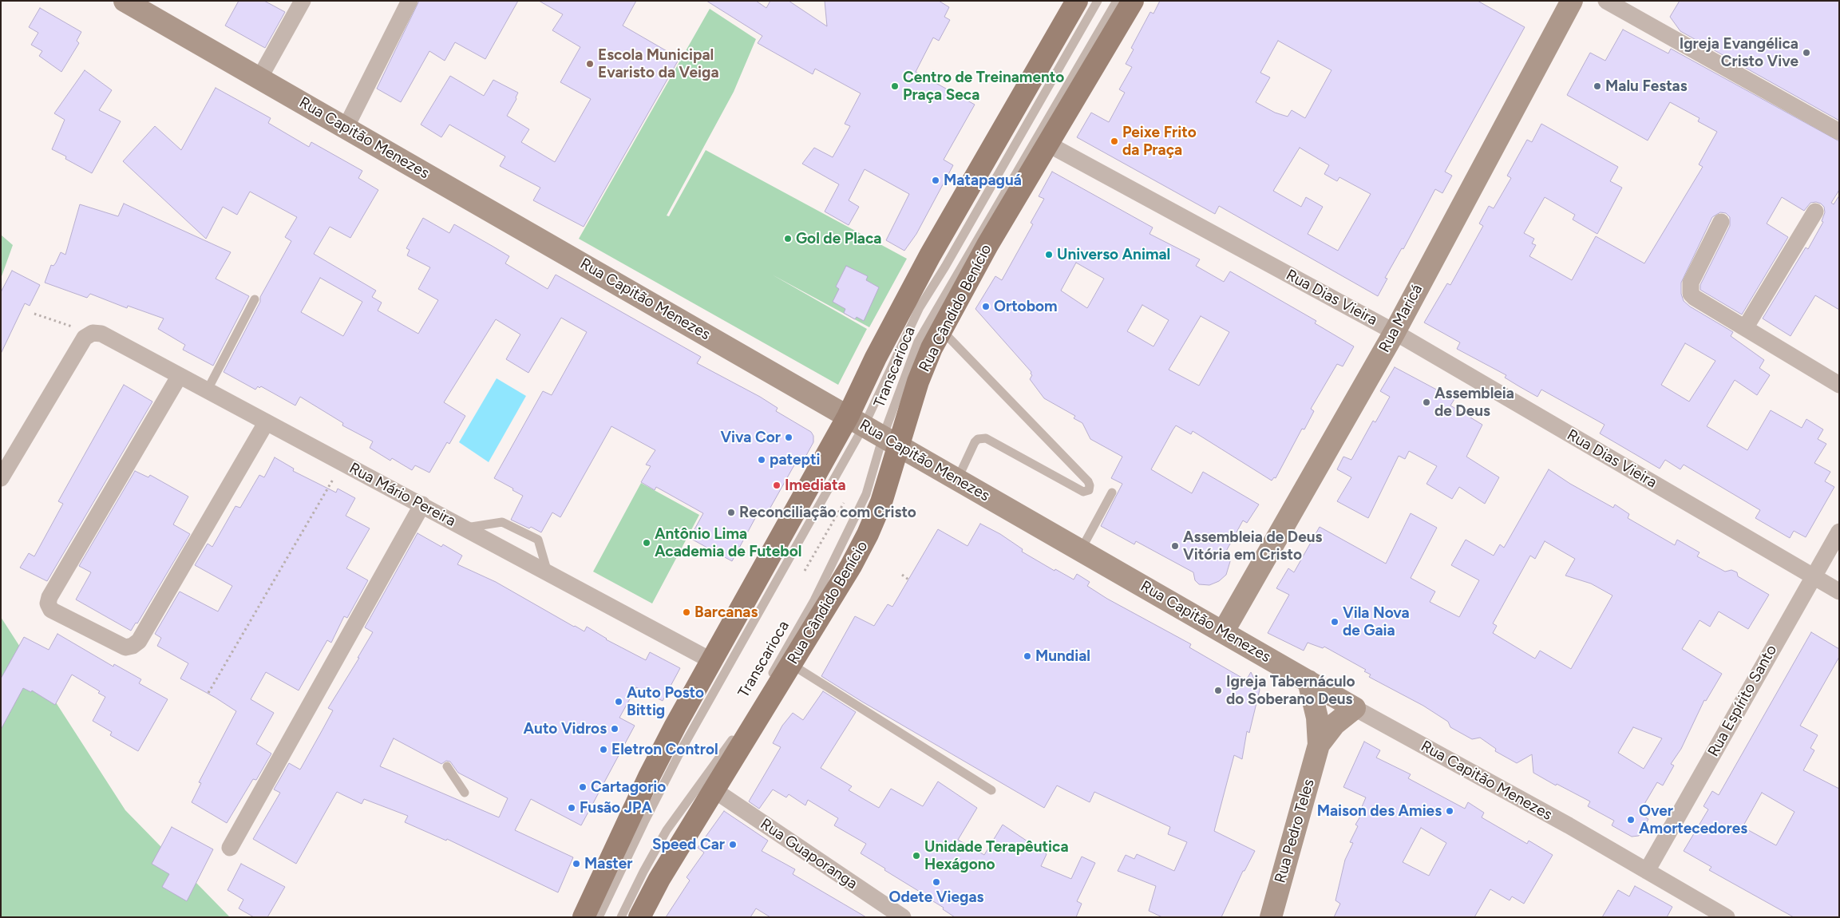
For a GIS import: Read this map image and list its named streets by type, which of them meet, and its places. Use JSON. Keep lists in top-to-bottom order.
{
  "streets": {
    "main road": ["Rua Cândido Benício"],
    "street": [
      "Rua Capitão Menezes",
      "Rua Dias Vieira",
      "Rua Maricá",
      "Rua Mário Pereira",
      "Rua Espírito Santo",
      "Rua Pedro Teles",
      "Rua Guaporanga"
    ],
    "lane": ["Transcarioca"]
  },
  "crossings": [
    ["Rua Capitão Menezes", "Rua Cândido Benício"],
    ["Rua Capitão Menezes", "Rua Maricá"],
    ["Rua Capitão Menezes", "Transcarioca"],
    ["Rua Capitão Menezes", "Rua Espírito Santo"],
    ["Rua Capitão Menezes", "Rua Pedro Teles"],
    ["Rua Dias Vieira", "Rua Cândido Benício"],
    ["Rua Dias Vieira", "Rua Maricá"],
    ["Rua Dias Vieira", "Rua Espírito Santo"],
    ["Rua Cândido Benício", "Transcarioca"],
    ["Rua Cândido Benício", "Rua Guaporanga"]
  ],
  "places": [
    "Igreja Evangélica Cristo Vive",
    "Escola Municipal Evaristo da Veiga",
    "Centro de Treinamento Praça Seca",
    "Malu Festas",
    "Peixe Frito da Praça",
    "Matapaguá",
    "Gol de Placa",
    "Universo Animal",
    "Ortobom",
    "Assembleia de Deus",
    "Viva Cor",
    "patepti",
    "Imediata",
    "Reconciliação com Cristo",
    "Antônio Lima Academia de Futebol",
    "Assembleia de Deus Vitória em Cristo",
    "Barcanas",
    "Vila Nova de Gaia",
    "Mundial",
    "Igreja Tabernáculo do Soberano Deus",
    "Auto Posto Bittig",
    "Auto Vidros",
    "Eletron Control",
    "Cartagorio",
    "Fusão JPA",
    "Maison des Amies",
    "Over Amortecedores",
    "Speed Car",
    "Unidade Terapêutica Hexágono",
    "Master",
    "Odete Viegas"
  ]
}
